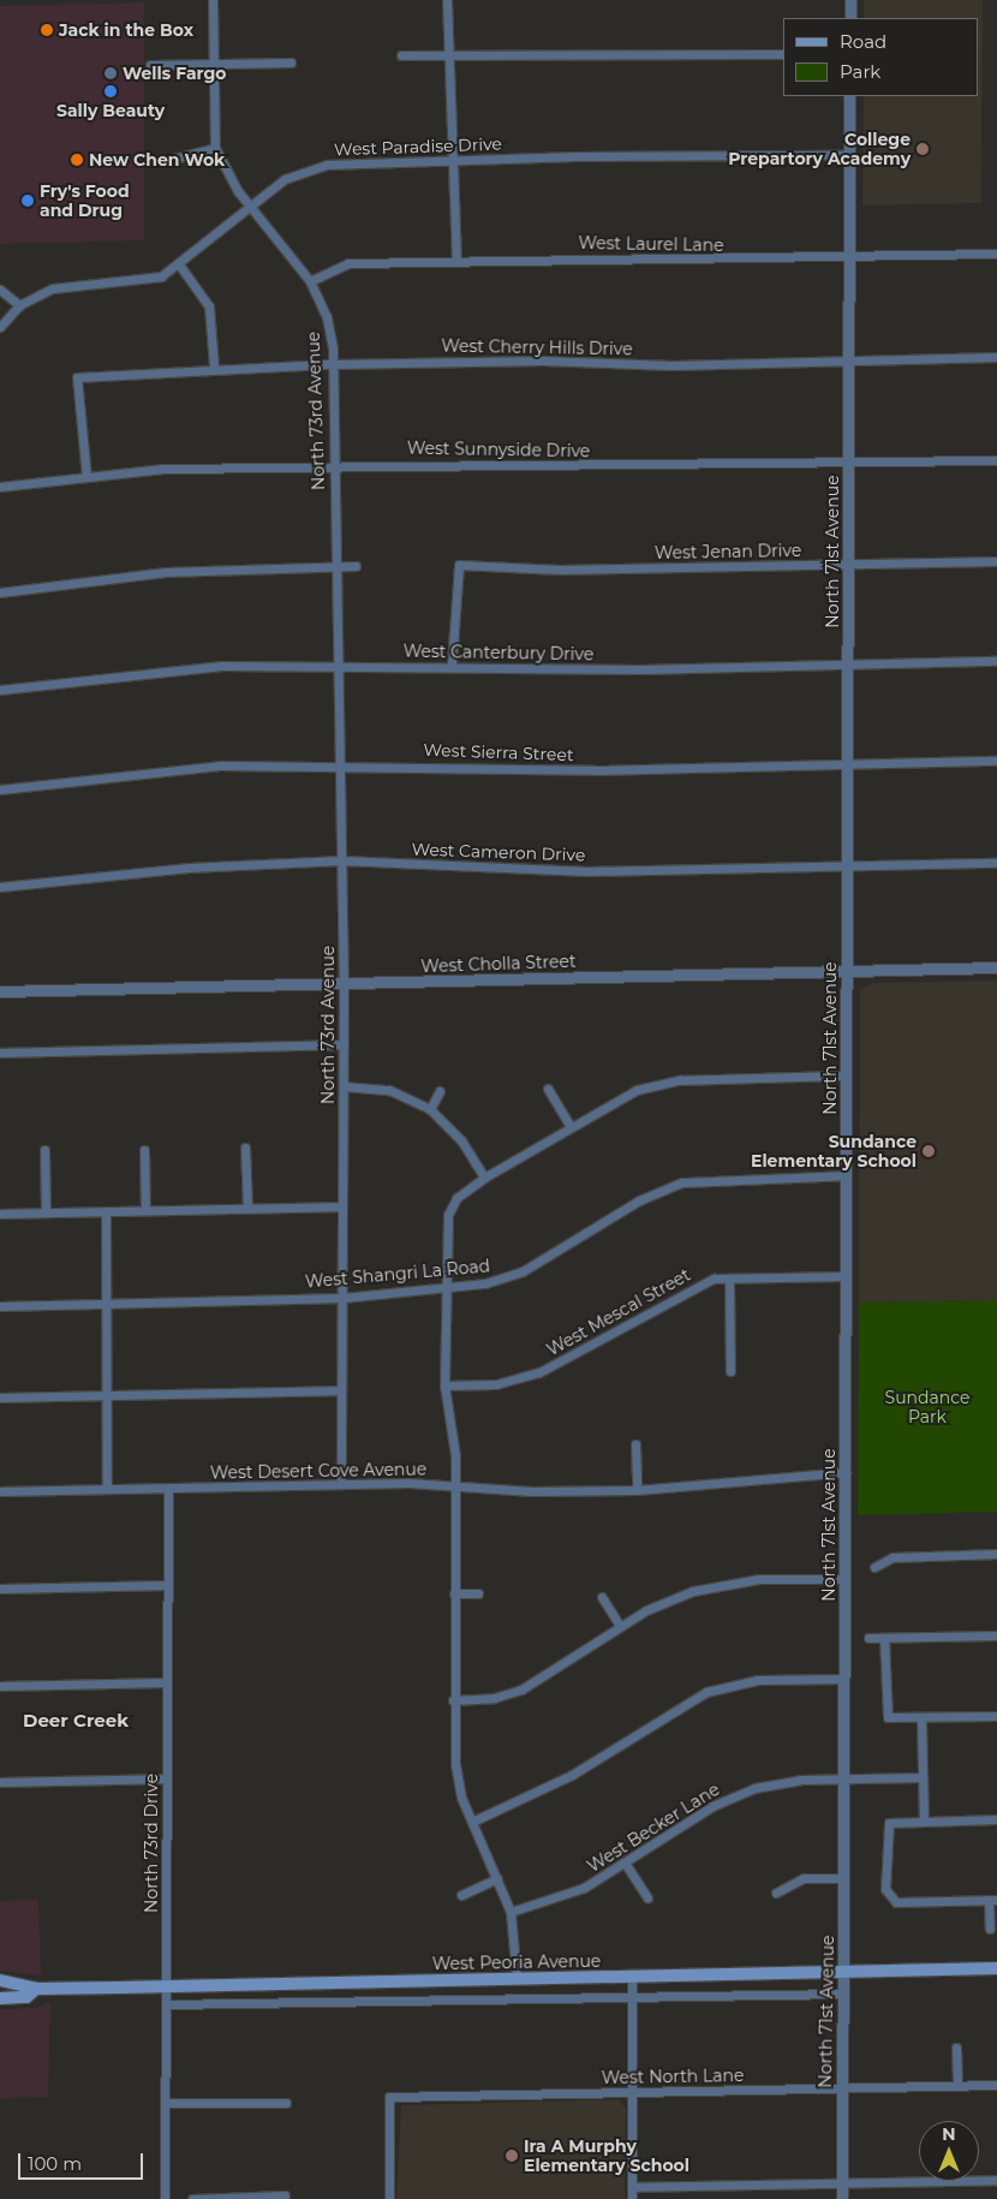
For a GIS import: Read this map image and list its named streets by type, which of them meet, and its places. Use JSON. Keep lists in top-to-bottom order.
{
  "streets": {
    "main road": ["West Peoria Avenue"],
    "street": [
      "West Paradise Drive",
      "West Laurel Lane",
      "West Cherry Hills Drive",
      "North 73rd Avenue",
      "West Sunnyside Drive",
      "West Jenan Drive",
      "North 71st Avenue",
      "West Canterbury Drive",
      "West Sierra Street",
      "West Cameron Drive",
      "West Cholla Street",
      "West Shangri La Road",
      "West Mescal Street",
      "West Desert Cove Avenue",
      "West Becker Lane",
      "North 73rd Drive",
      "West North Lane"
    ]
  },
  "crossings": [
    ["West Paradise Drive", "North 73rd Avenue"],
    ["West Paradise Drive", "North 71st Avenue"],
    ["West Laurel Lane", "North 73rd Avenue"],
    ["West Laurel Lane", "North 71st Avenue"],
    ["West Cherry Hills Drive", "North 73rd Avenue"],
    ["West Cherry Hills Drive", "West Sunnyside Drive"],
    ["West Cherry Hills Drive", "North 71st Avenue"],
    ["North 73rd Avenue", "West Sunnyside Drive"],
    ["North 73rd Avenue", "West Canterbury Drive"],
    ["North 73rd Avenue", "West Sierra Street"],
    ["North 73rd Avenue", "West Cameron Drive"],
    ["North 73rd Avenue", "West Cholla Street"],
    ["North 73rd Avenue", "West Shangri La Road"],
    ["North 73rd Avenue", "West Desert Cove Avenue"],
    ["West Sunnyside Drive", "North 71st Avenue"],
    ["West Jenan Drive", "North 71st Avenue"],
    ["West Jenan Drive", "West Canterbury Drive"],
    ["North 71st Avenue", "West Canterbury Drive"],
    ["North 71st Avenue", "West Sierra Street"],
    ["North 71st Avenue", "West Cameron Drive"],
    ["North 71st Avenue", "West Cholla Street"],
    ["North 71st Avenue", "West Shangri La Road"],
    ["North 71st Avenue", "West Mescal Street"],
    ["North 71st Avenue", "West Desert Cove Avenue"],
    ["North 71st Avenue", "West Becker Lane"],
    ["North 71st Avenue", "West Peoria Avenue"],
    ["North 71st Avenue", "West North Lane"],
    ["West Desert Cove Avenue", "North 73rd Drive"],
    ["North 73rd Drive", "West Peoria Avenue"]
  ],
  "districts": ["Deer Creek"],
  "parks": ["Sundance Park"],
  "places": [
    "Jack in the Box",
    "Wells Fargo",
    "Sally Beauty",
    "College Prepartory Academy",
    "New Chen Wok",
    "Fry's Food and Drug",
    "Sundance Elementary School",
    "Ira A Murphy Elementary School"
  ],
  "legend": ["Road", "Park"],
  "scale_bar": "100 m",
  "north": "top"
}
